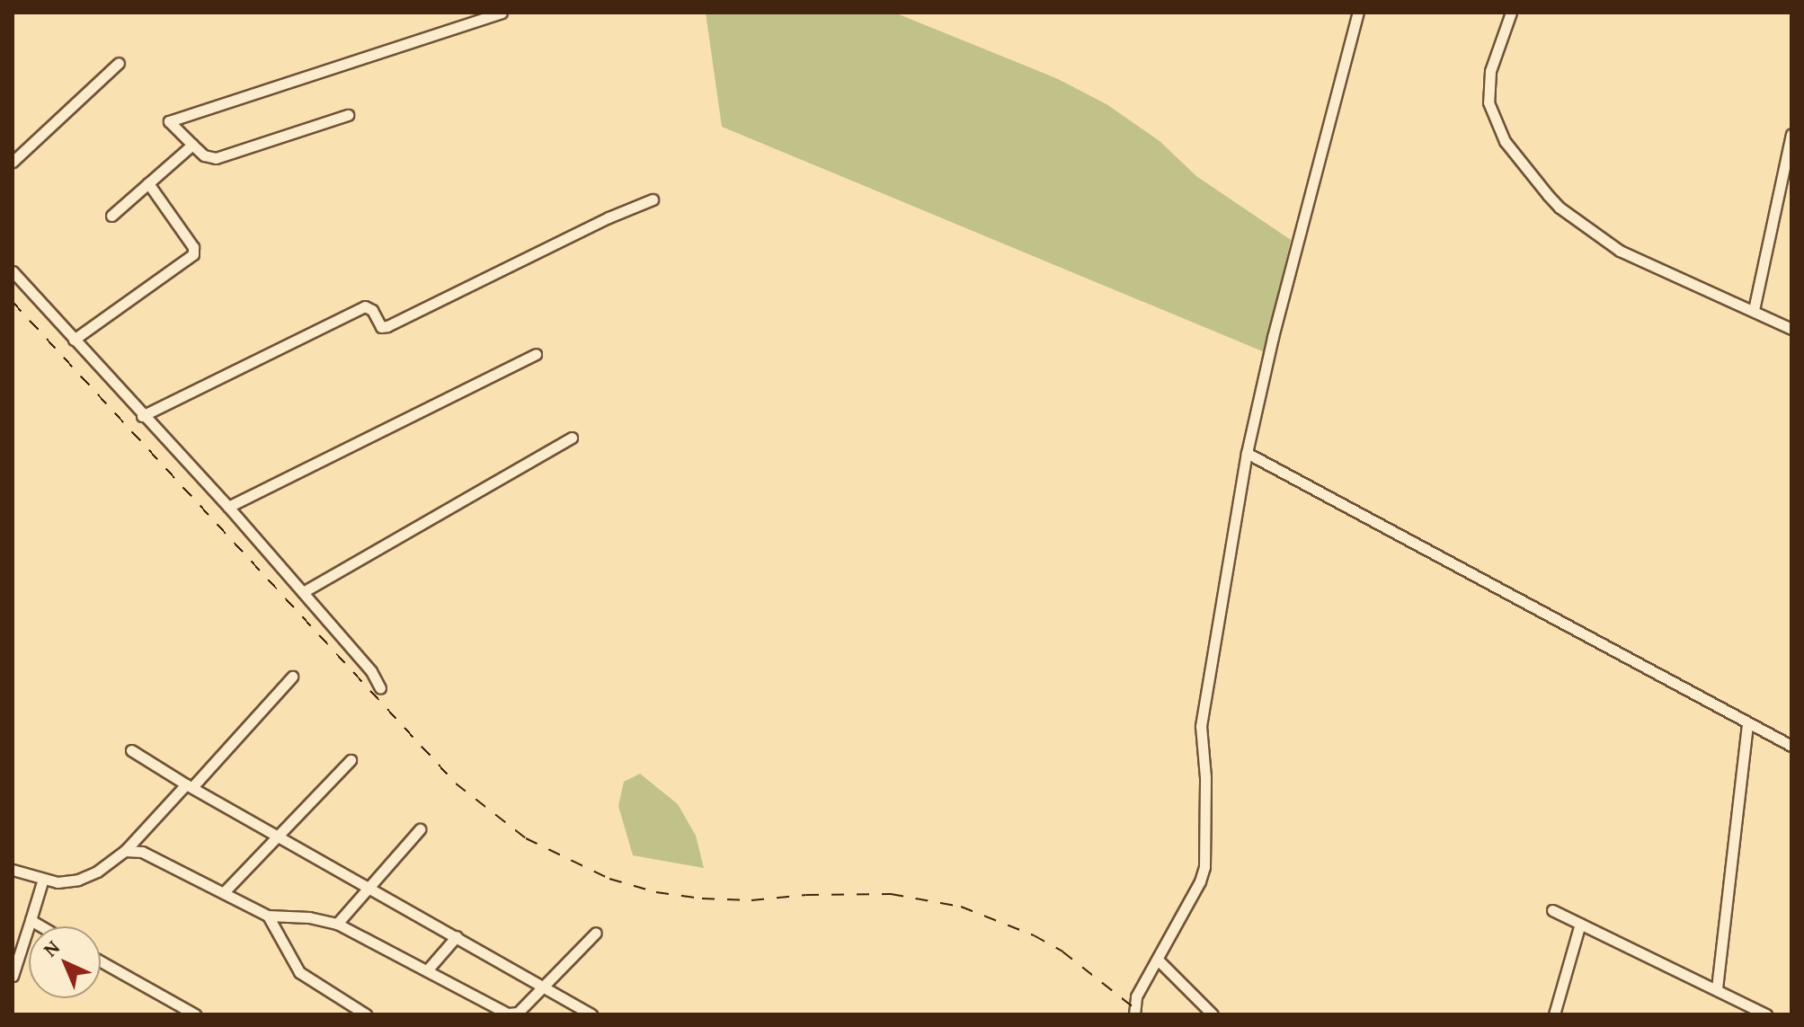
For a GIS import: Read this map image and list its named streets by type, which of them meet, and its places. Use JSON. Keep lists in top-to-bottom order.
{
  "north": "top left"
}
